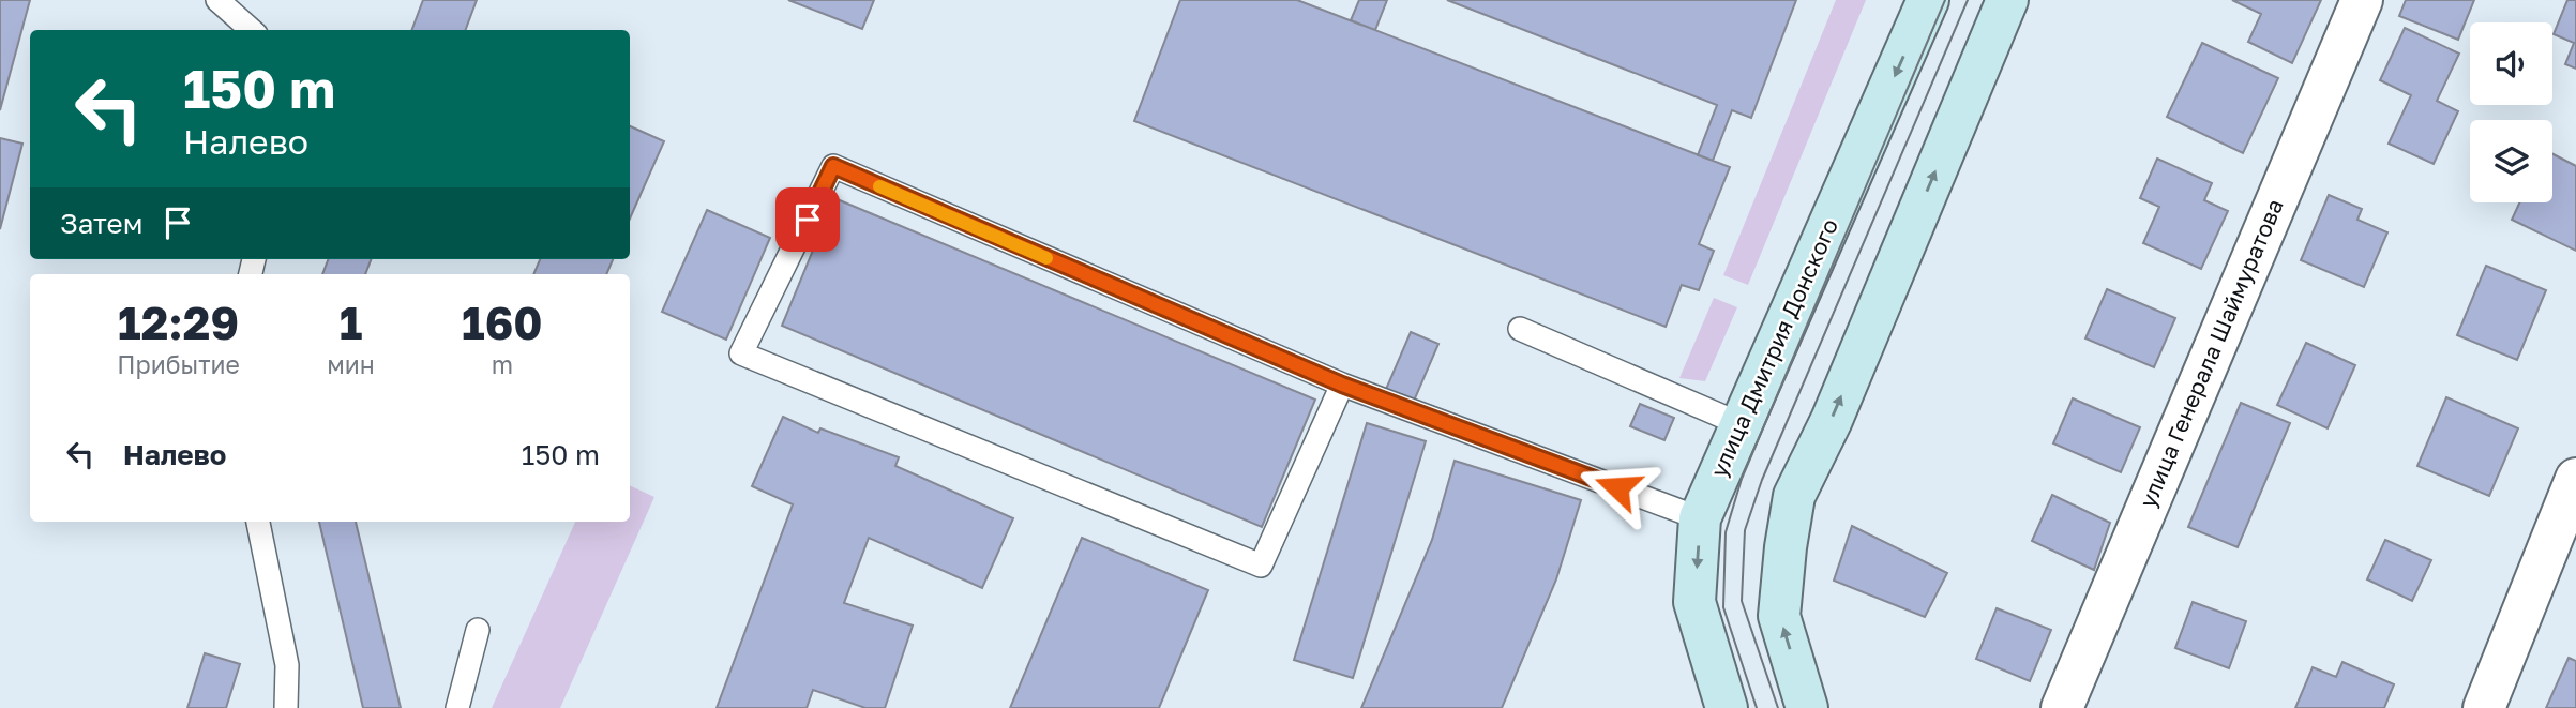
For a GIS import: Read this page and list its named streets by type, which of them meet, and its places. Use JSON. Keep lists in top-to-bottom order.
{
  "streets": {
    "street": ["улица Дмитрия Донского", "улица Генерала Шаймуратова"]
  },
  "page": {
    "turn": ["150 m", "Налево"],
    "then": "Затем",
    "eta": [
      "12:29",
      "Прибытие",
      "1",
      "мин",
      "160",
      "m"
    ],
    "list": [
      {
        "name": "Налево",
        "value": "150 m"
      }
    ]
  }
}
